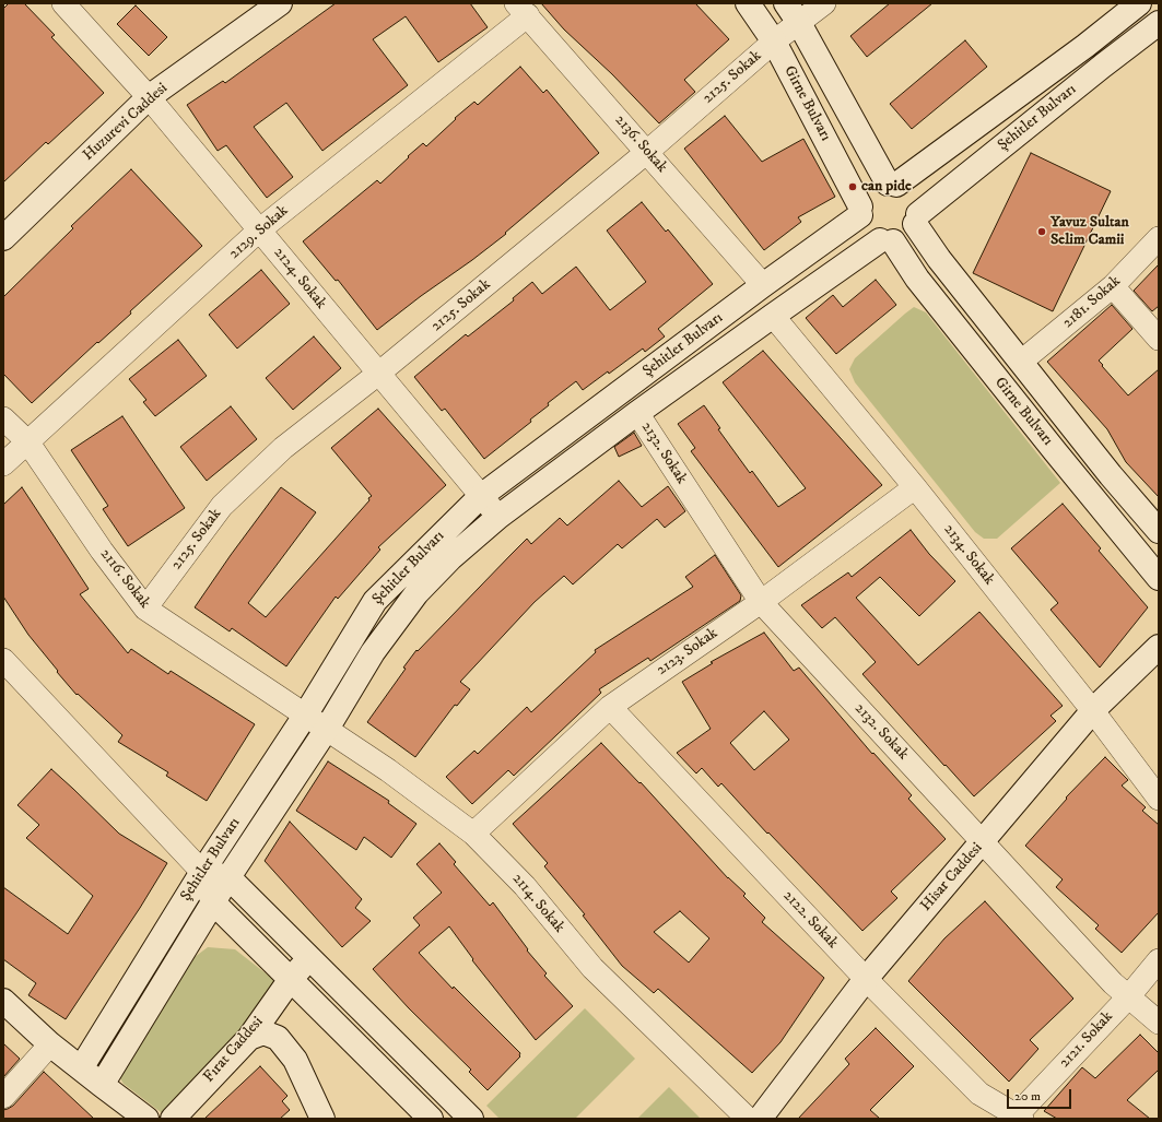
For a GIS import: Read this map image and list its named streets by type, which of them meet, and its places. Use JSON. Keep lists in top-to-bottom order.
{
  "streets": {
    "main road": [
      "Girne Bulvarı",
      "Şehitler Bulvarı",
      "Huzurevi Caddesi",
      "Hisar Caddesi",
      "Fırat Caddesi"
    ],
    "street": [
      "2125. Sokak",
      "2136. Sokak",
      "2129. Sokak",
      "2124. Sokak",
      "2181. Sokak",
      "2132. Sokak",
      "2134. Sokak",
      "2116. Sokak",
      "2123. Sokak",
      "2114. Sokak",
      "2122. Sokak",
      "2121. Sokak"
    ]
  },
  "crossings": [
    ["2125. Sokak", "Girne Bulvarı"],
    ["2125. Sokak", "2136. Sokak"],
    ["2125. Sokak", "2124. Sokak"],
    ["2125. Sokak", "2116. Sokak"],
    ["Girne Bulvarı", "Şehitler Bulvarı"],
    ["Girne Bulvarı", "2181. Sokak"],
    ["Şehitler Bulvarı", "2136. Sokak"],
    ["Şehitler Bulvarı", "2124. Sokak"],
    ["Şehitler Bulvarı", "2132. Sokak"],
    ["Şehitler Bulvarı", "2134. Sokak"],
    ["Şehitler Bulvarı", "2116. Sokak"],
    ["Şehitler Bulvarı", "2114. Sokak"],
    ["Huzurevi Caddesi", "2124. Sokak"],
    ["2136. Sokak", "2129. Sokak"],
    ["2129. Sokak", "2124. Sokak"],
    ["2129. Sokak", "2116. Sokak"],
    ["2132. Sokak", "2123. Sokak"],
    ["2132. Sokak", "Hisar Caddesi"],
    ["2132. Sokak", "2121. Sokak"],
    ["2134. Sokak", "2123. Sokak"],
    ["2134. Sokak", "Hisar Caddesi"],
    ["2116. Sokak", "2114. Sokak"],
    ["2123. Sokak", "2114. Sokak"],
    ["2123. Sokak", "2122. Sokak"],
    ["Hisar Caddesi", "2122. Sokak"],
    ["2122. Sokak", "2121. Sokak"]
  ],
  "places": ["can pide", "Yavuz Sultan Selim Camii"],
  "scale_bar": "20 m"
}
